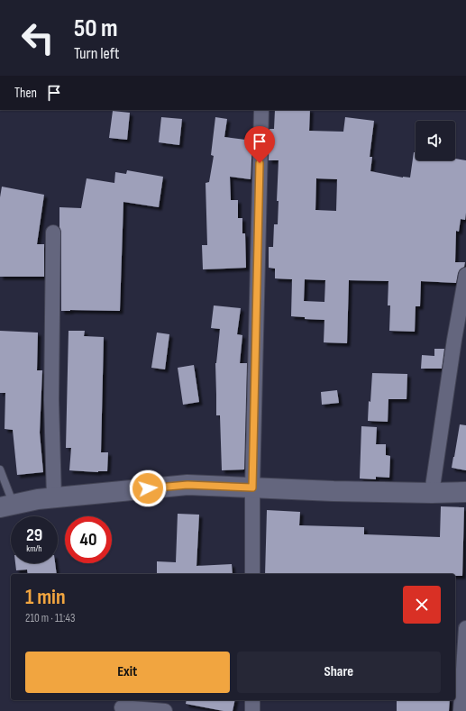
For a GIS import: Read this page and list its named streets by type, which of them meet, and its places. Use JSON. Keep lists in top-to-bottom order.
{
  "page": {
    "turn": ["50 m", "Turn left"],
    "then": "Then",
    "speed": "29 km/h",
    "limit": "40",
    "heading": ["1 min", "210 m · 11:43"],
    "buttons": ["Exit", "Share"]
  }
}
